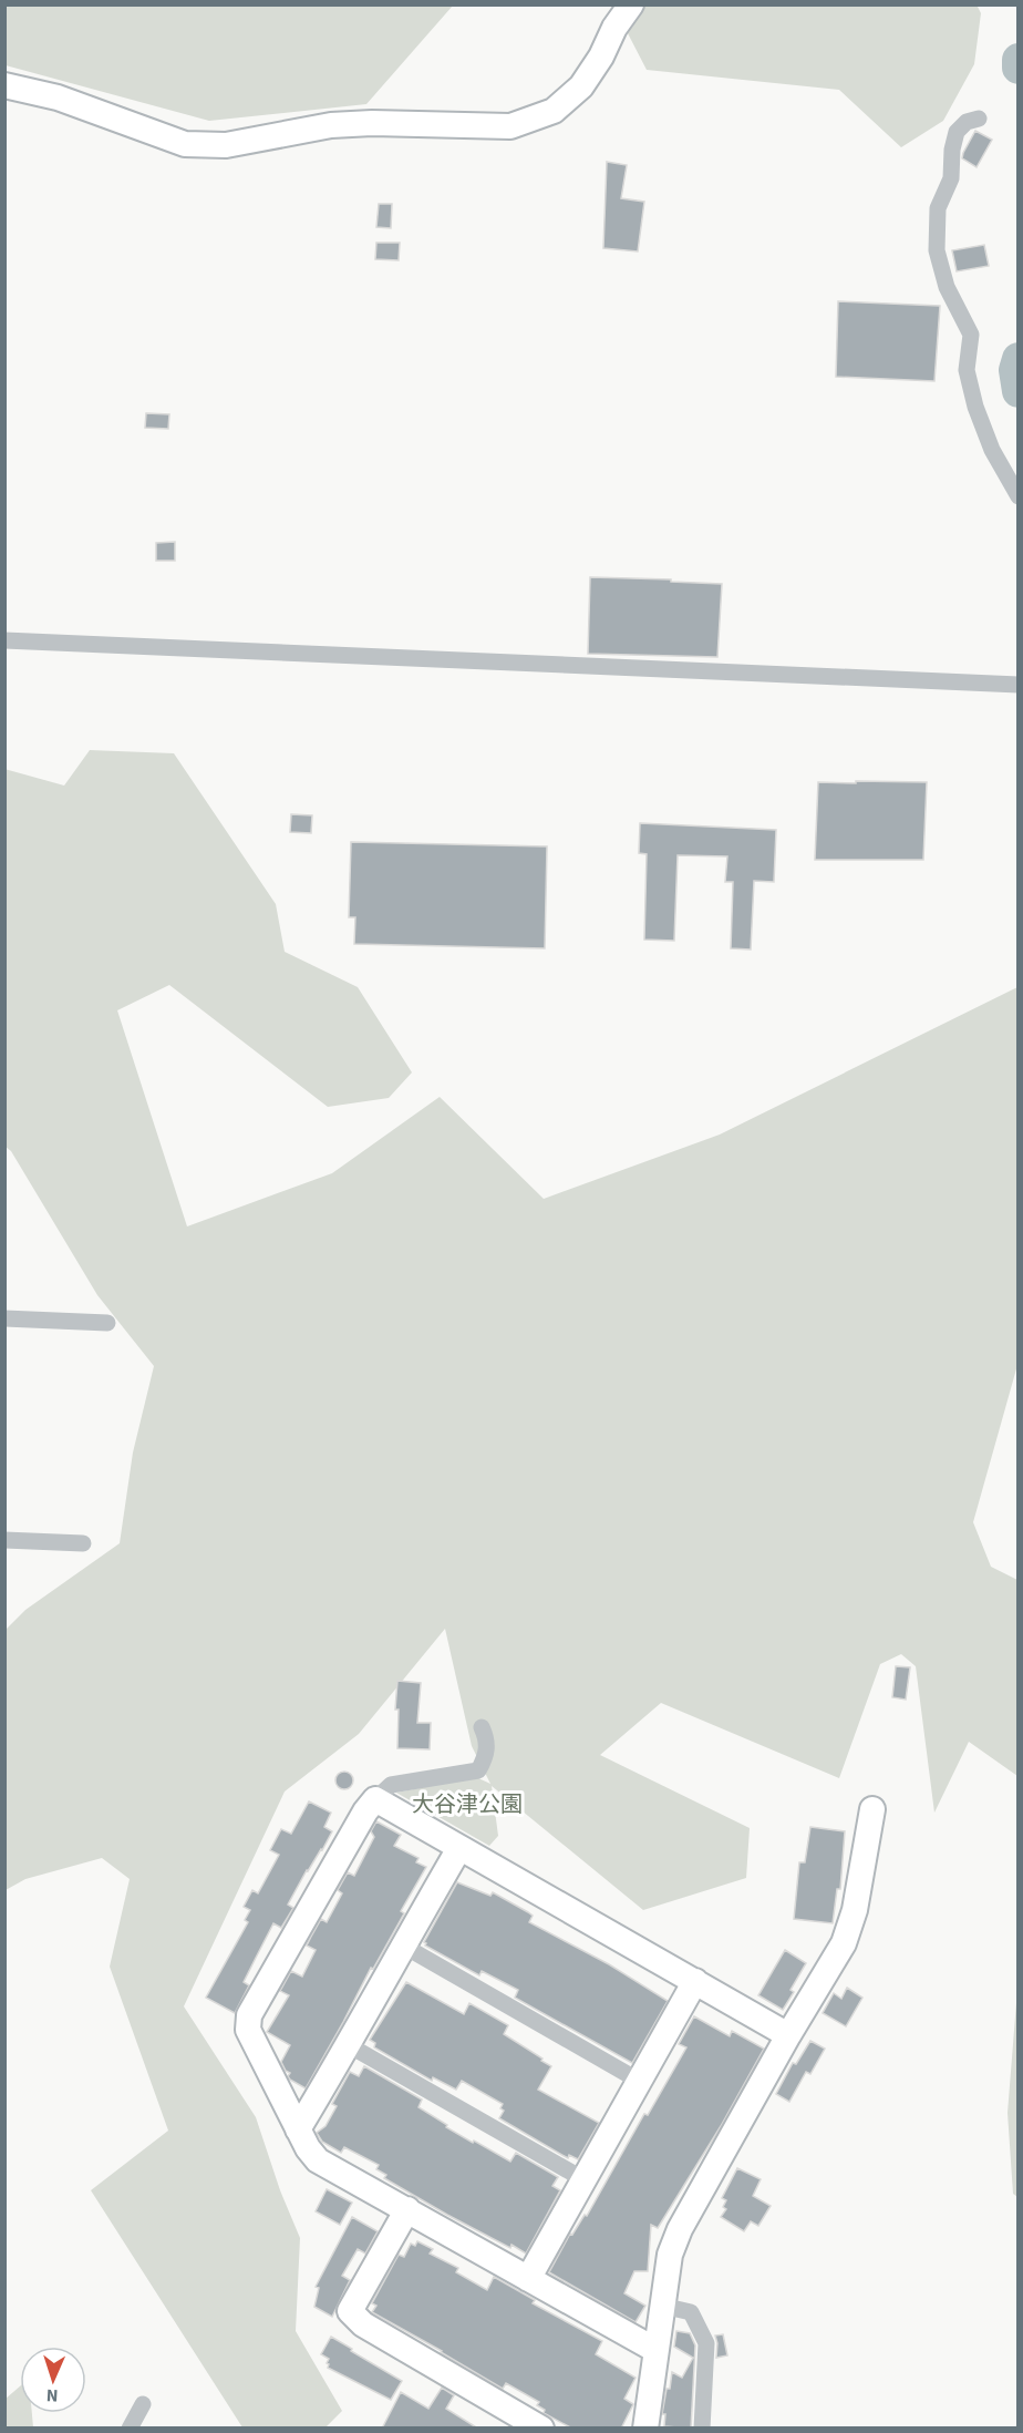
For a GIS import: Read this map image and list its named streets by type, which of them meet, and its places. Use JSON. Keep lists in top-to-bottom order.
{
  "parks": ["大谷津公園"],
  "north": "bottom"
}
